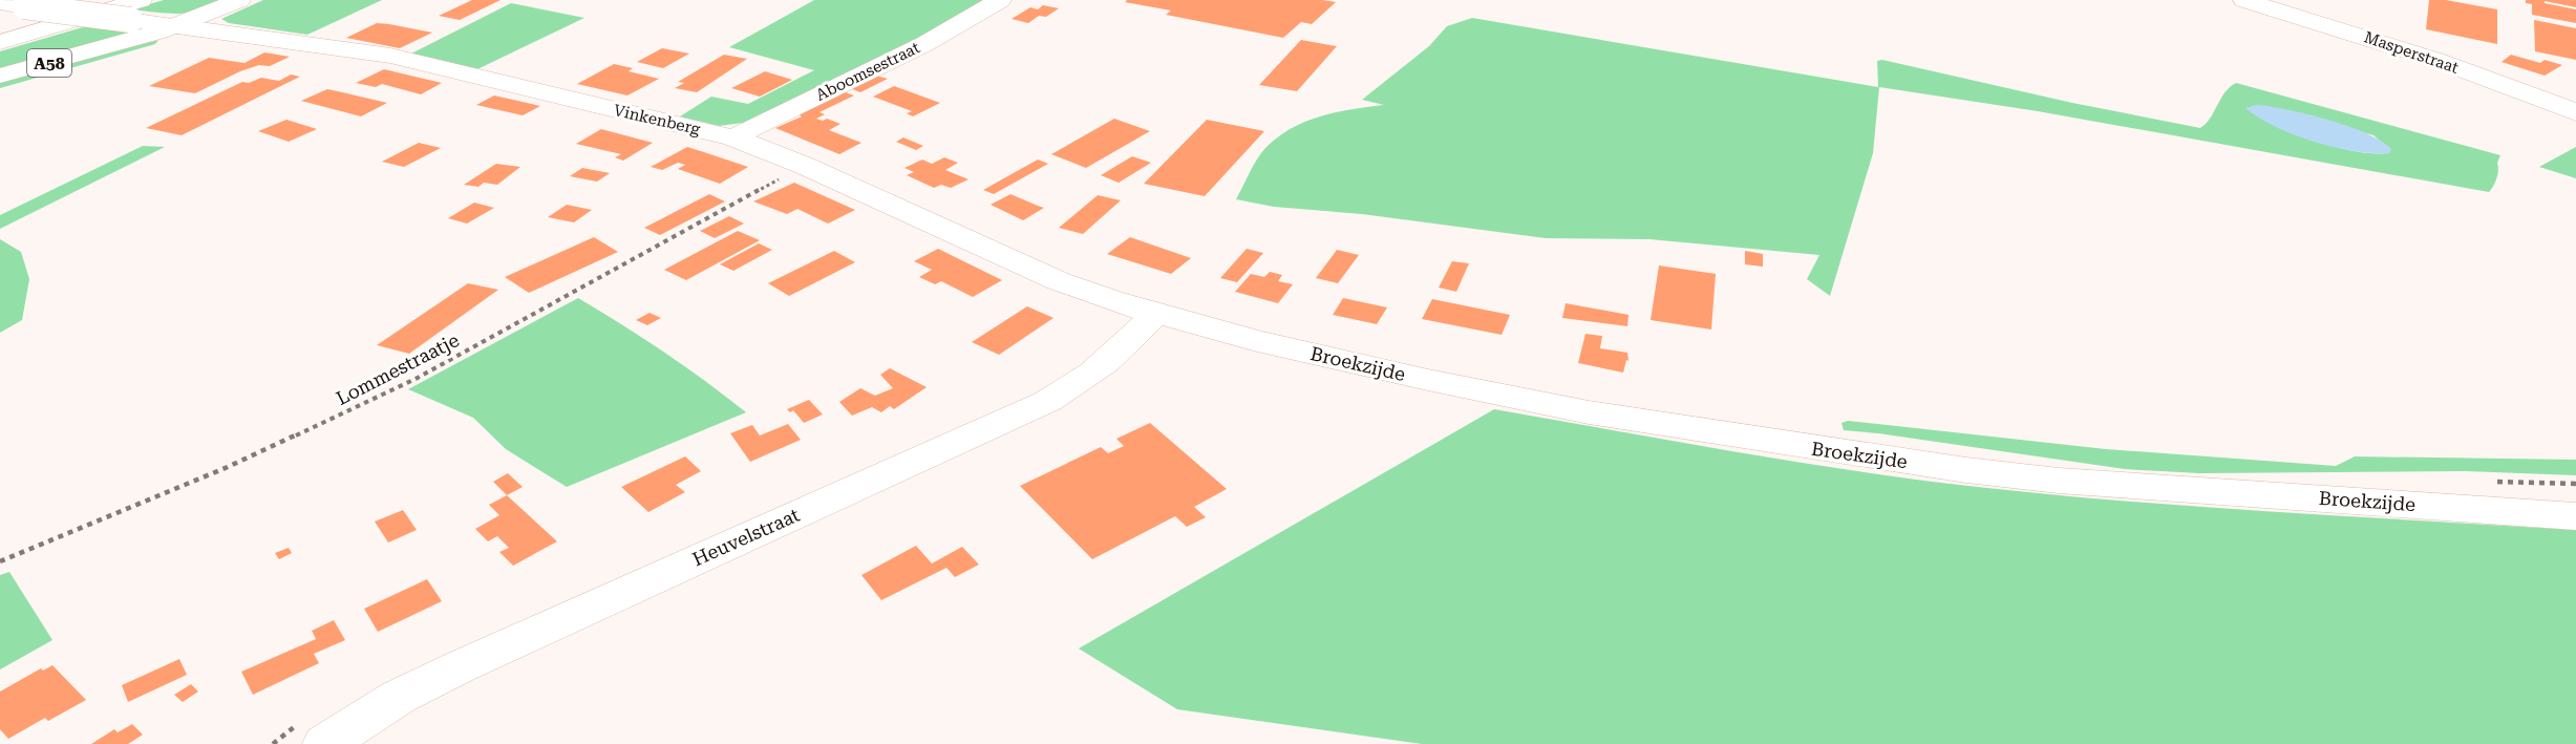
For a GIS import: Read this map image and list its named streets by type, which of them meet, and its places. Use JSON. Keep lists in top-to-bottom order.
{
  "streets": {
    "main road": [
      "Masperstraat",
      "A58",
      "Aboomsestraat",
      "Vinkenberg",
      "Broekzijde",
      "Heuvelstraat"
    ],
    "path": ["Lommestraatje"]
  },
  "crossings": [
    ["A58", "Vinkenberg"],
    ["Aboomsestraat", "Vinkenberg"],
    ["Vinkenberg", "Broekzijde"],
    ["Vinkenberg", "Heuvelstraat"],
    ["Broekzijde", "Heuvelstraat"]
  ]
}
